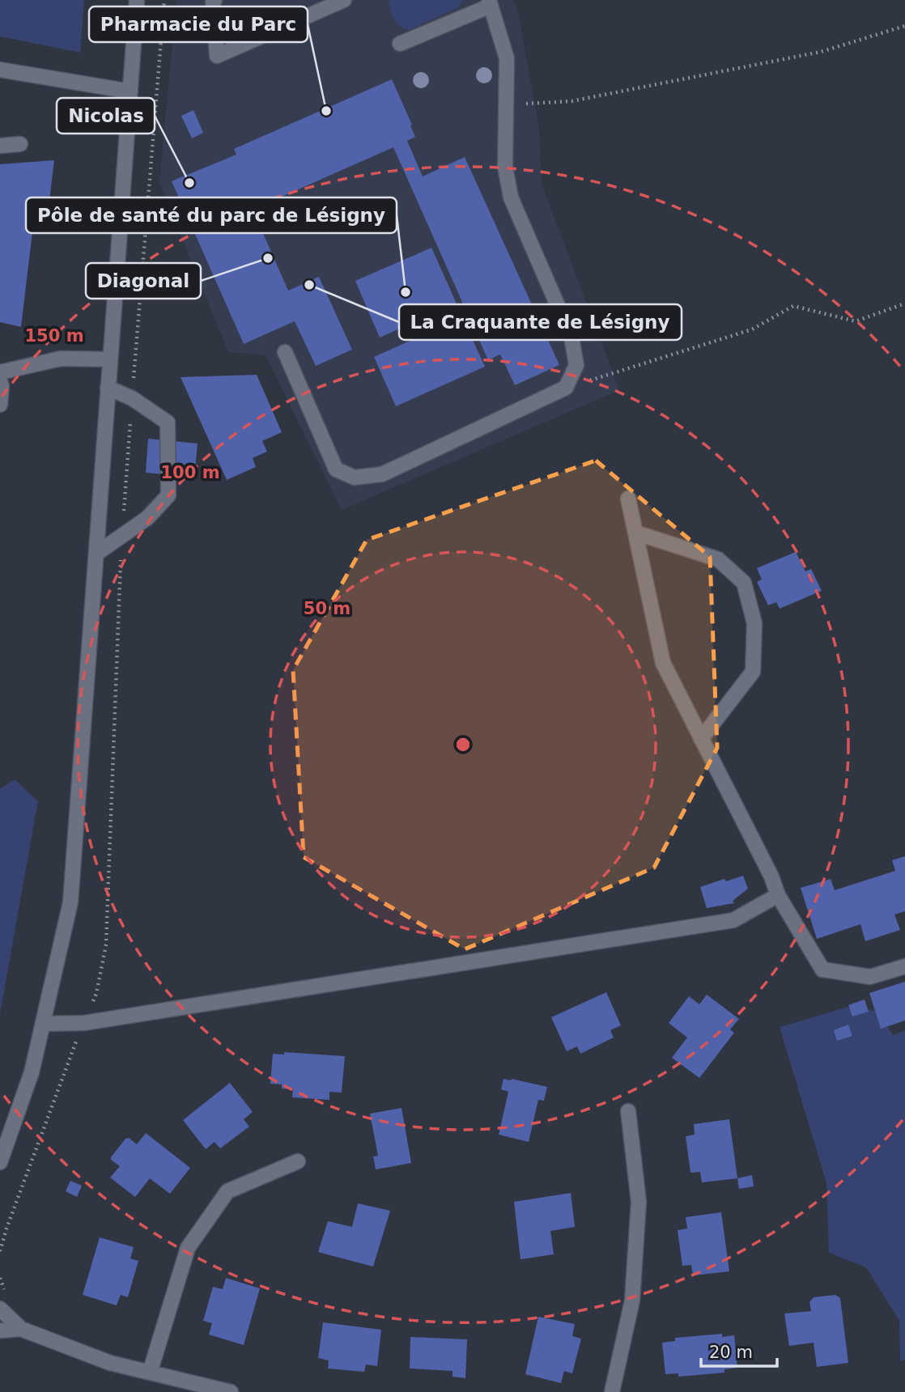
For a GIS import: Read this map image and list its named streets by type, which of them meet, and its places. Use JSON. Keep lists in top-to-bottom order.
{
  "places": [
    "Pharmacie du Parc",
    "Nicolas",
    "Diagonal",
    "La Craquante de Lésigny",
    "Pôle de santé du parc de Lésigny"
  ],
  "scale_bar": "20 m",
  "rings": ["150 m", "100 m", "50 m"]
}
